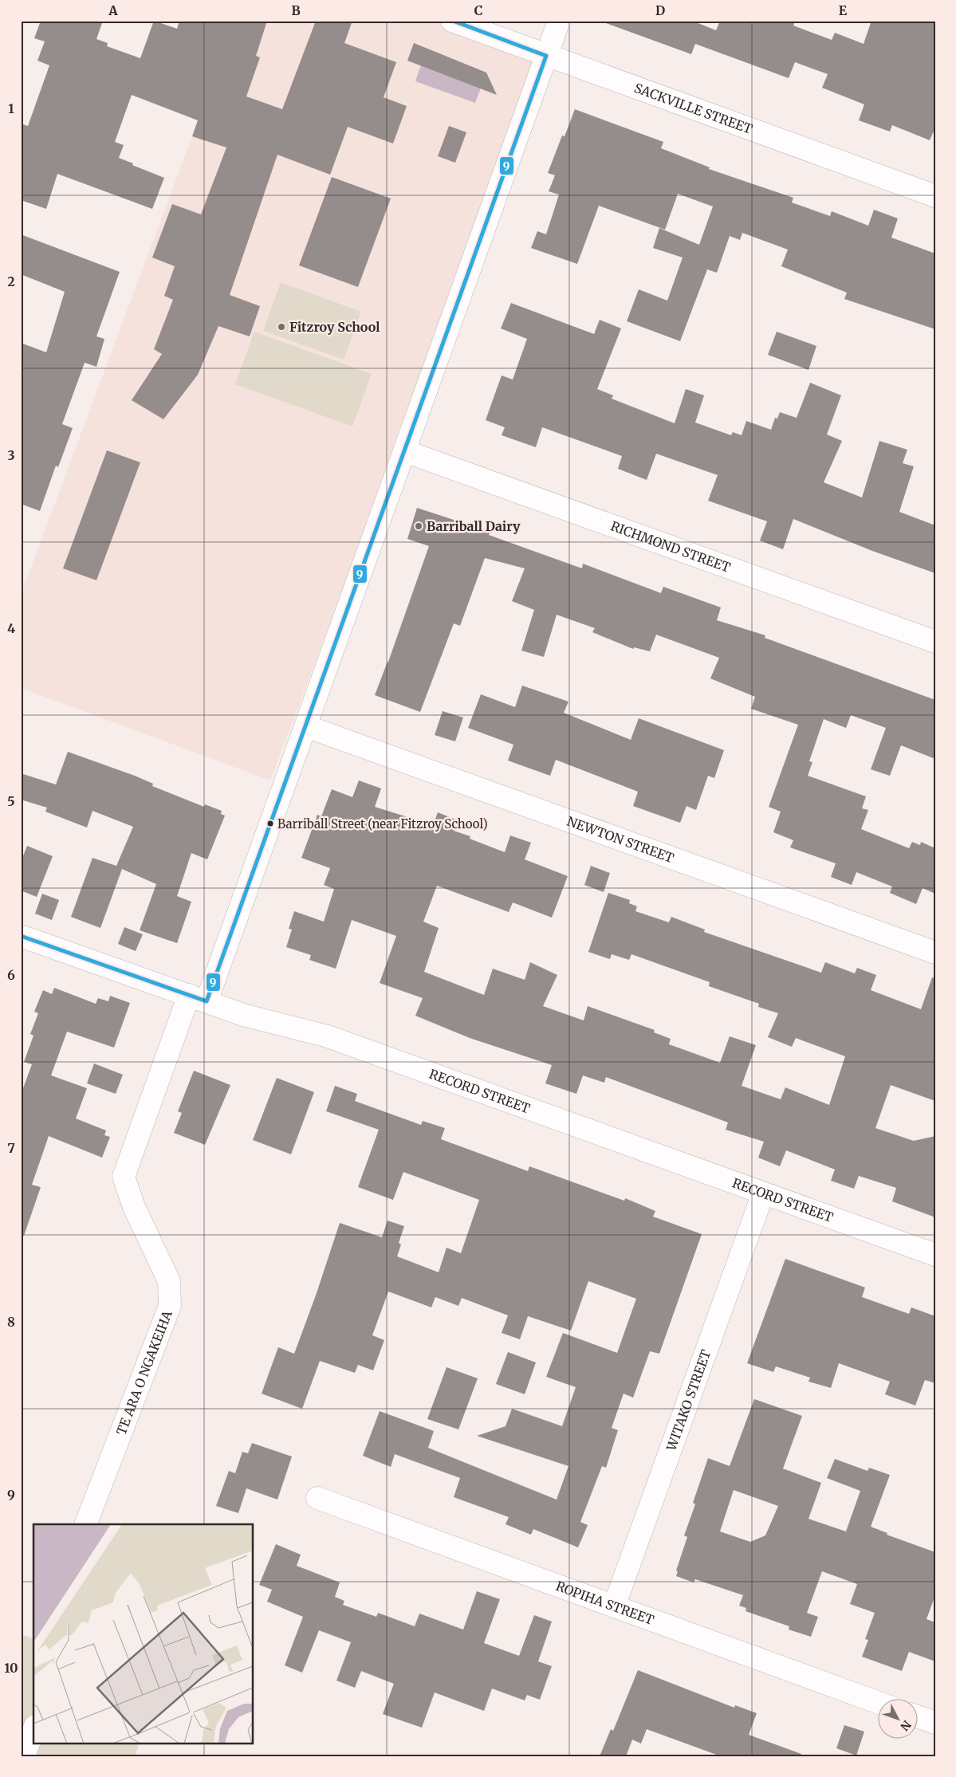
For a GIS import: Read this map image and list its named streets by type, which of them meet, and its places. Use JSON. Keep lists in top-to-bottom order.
{
  "streets": {
    "street": [
      "SACKVILLE STREET",
      "RICHMOND STREET",
      "NEWTON STREET",
      "RECORD STREET",
      "TE ARA O NGAKEIHA",
      "WITAKO STREET",
      "ROPIHA STREET"
    ]
  },
  "crossings": [
    ["SACKVILLE STREET", "TE ARA O NGAKEIHA"],
    ["RICHMOND STREET", "TE ARA O NGAKEIHA"],
    ["NEWTON STREET", "TE ARA O NGAKEIHA"],
    ["RECORD STREET", "TE ARA O NGAKEIHA"],
    ["RECORD STREET", "WITAKO STREET"],
    ["WITAKO STREET", "ROPIHA STREET"]
  ],
  "places": ["Fitzroy School", "Barriball Dairy", "Barriball Street (near Fitzroy School)"],
  "lines": ["transit line 9"],
  "north": "bottom right",
  "grid": {
    "columns": [
      "A",
      "B",
      "C",
      "D",
      "E"
    ],
    "rows": [
      "1",
      "2",
      "3",
      "4",
      "5",
      "6",
      "7",
      "8",
      "9",
      "10"
    ]
  }
}
